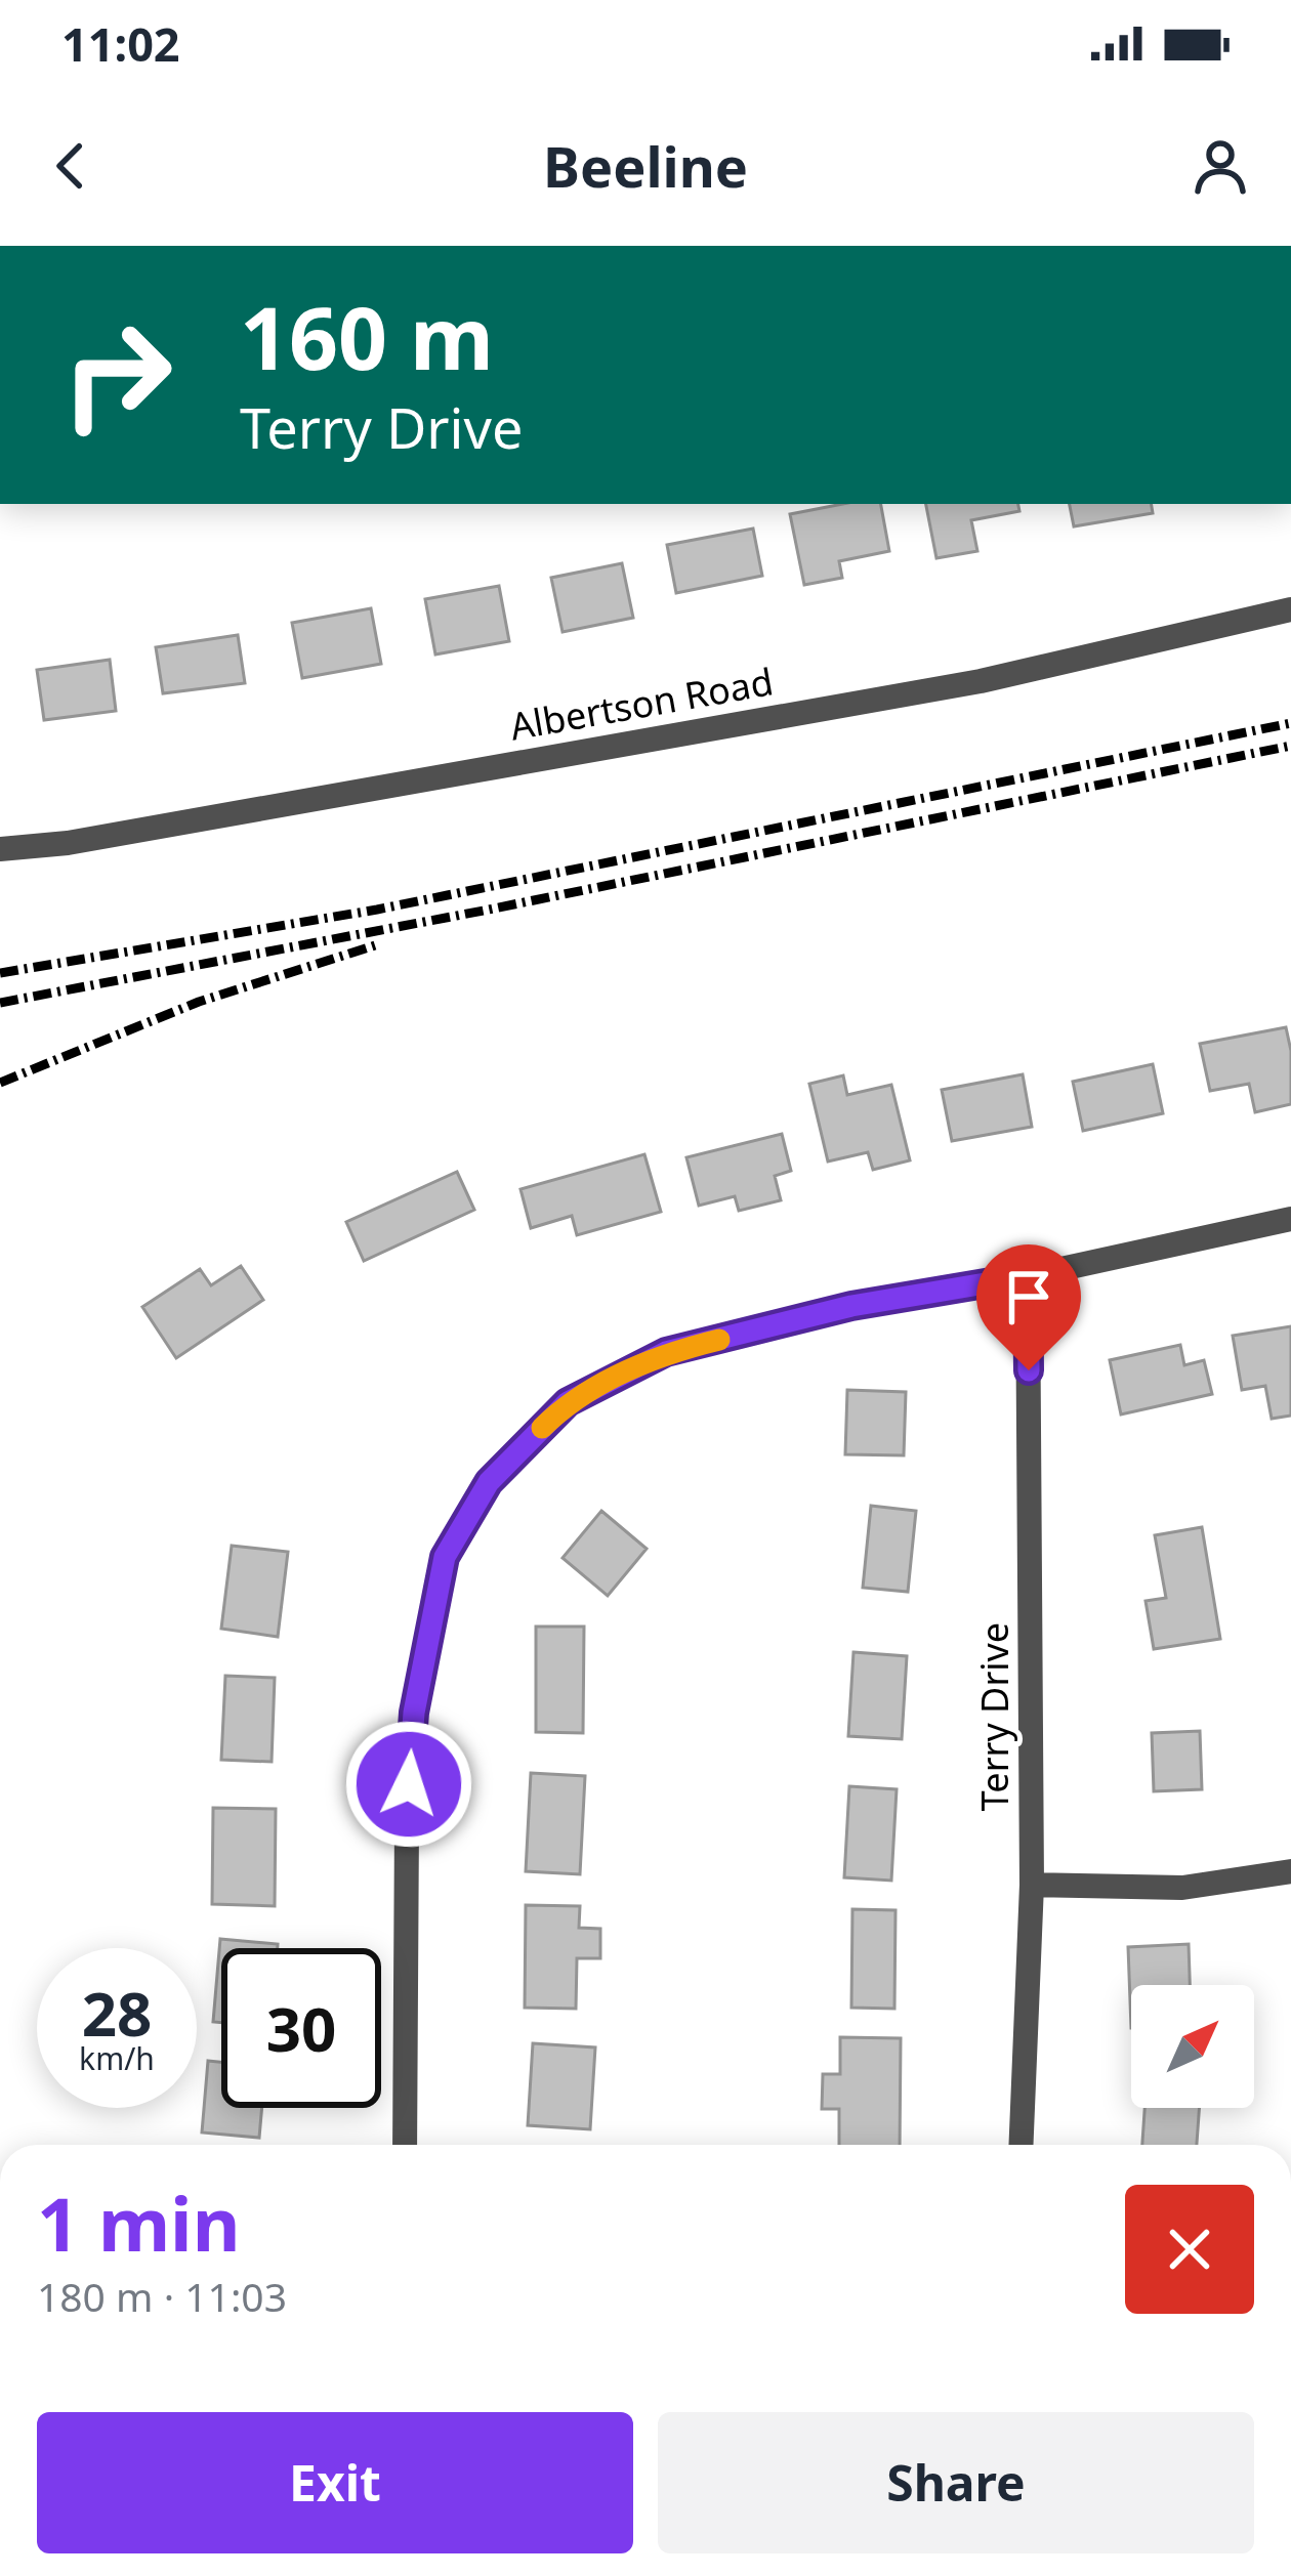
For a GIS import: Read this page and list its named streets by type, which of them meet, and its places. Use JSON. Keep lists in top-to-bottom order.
{
  "streets": {
    "street": ["Albertson Road", "Terry Drive"]
  },
  "north": "top right",
  "page": {
    "status": "11:02",
    "header": "Beeline",
    "turn": ["160 m", "Terry Drive"],
    "speed": "28 km/h",
    "limit": "30",
    "heading": ["1 min", "180 m · 11:03"],
    "buttons": ["Exit", "Share"]
  }
}
